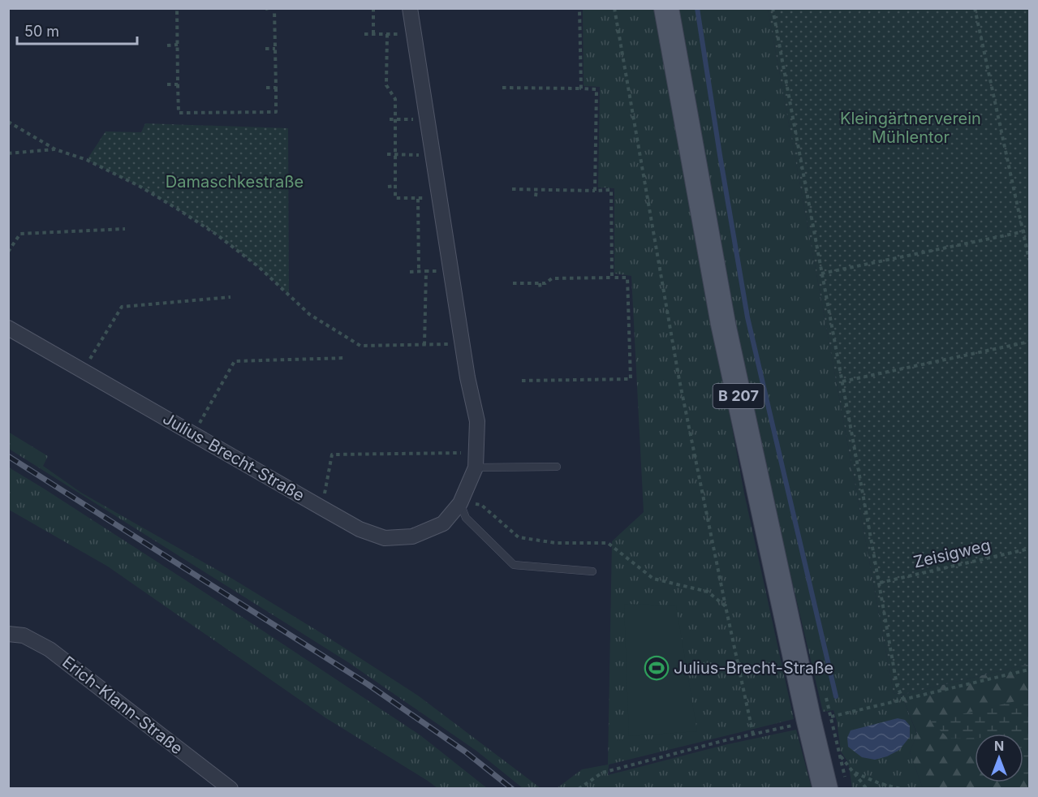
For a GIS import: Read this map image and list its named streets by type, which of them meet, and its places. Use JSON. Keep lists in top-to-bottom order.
{
  "streets": {
    "main road": ["B 207"],
    "street": ["Julius-Brecht-Straße", "Erich-Klann-Straße"],
    "path": ["Zeisigweg"]
  },
  "parks": ["Kleingärtnerverein Mühlentor", "Damaschkestraße"],
  "places": {
    "sports": ["Julius-Brecht-Straße"]
  },
  "scale_bar": "50 m",
  "north": "top"
}
